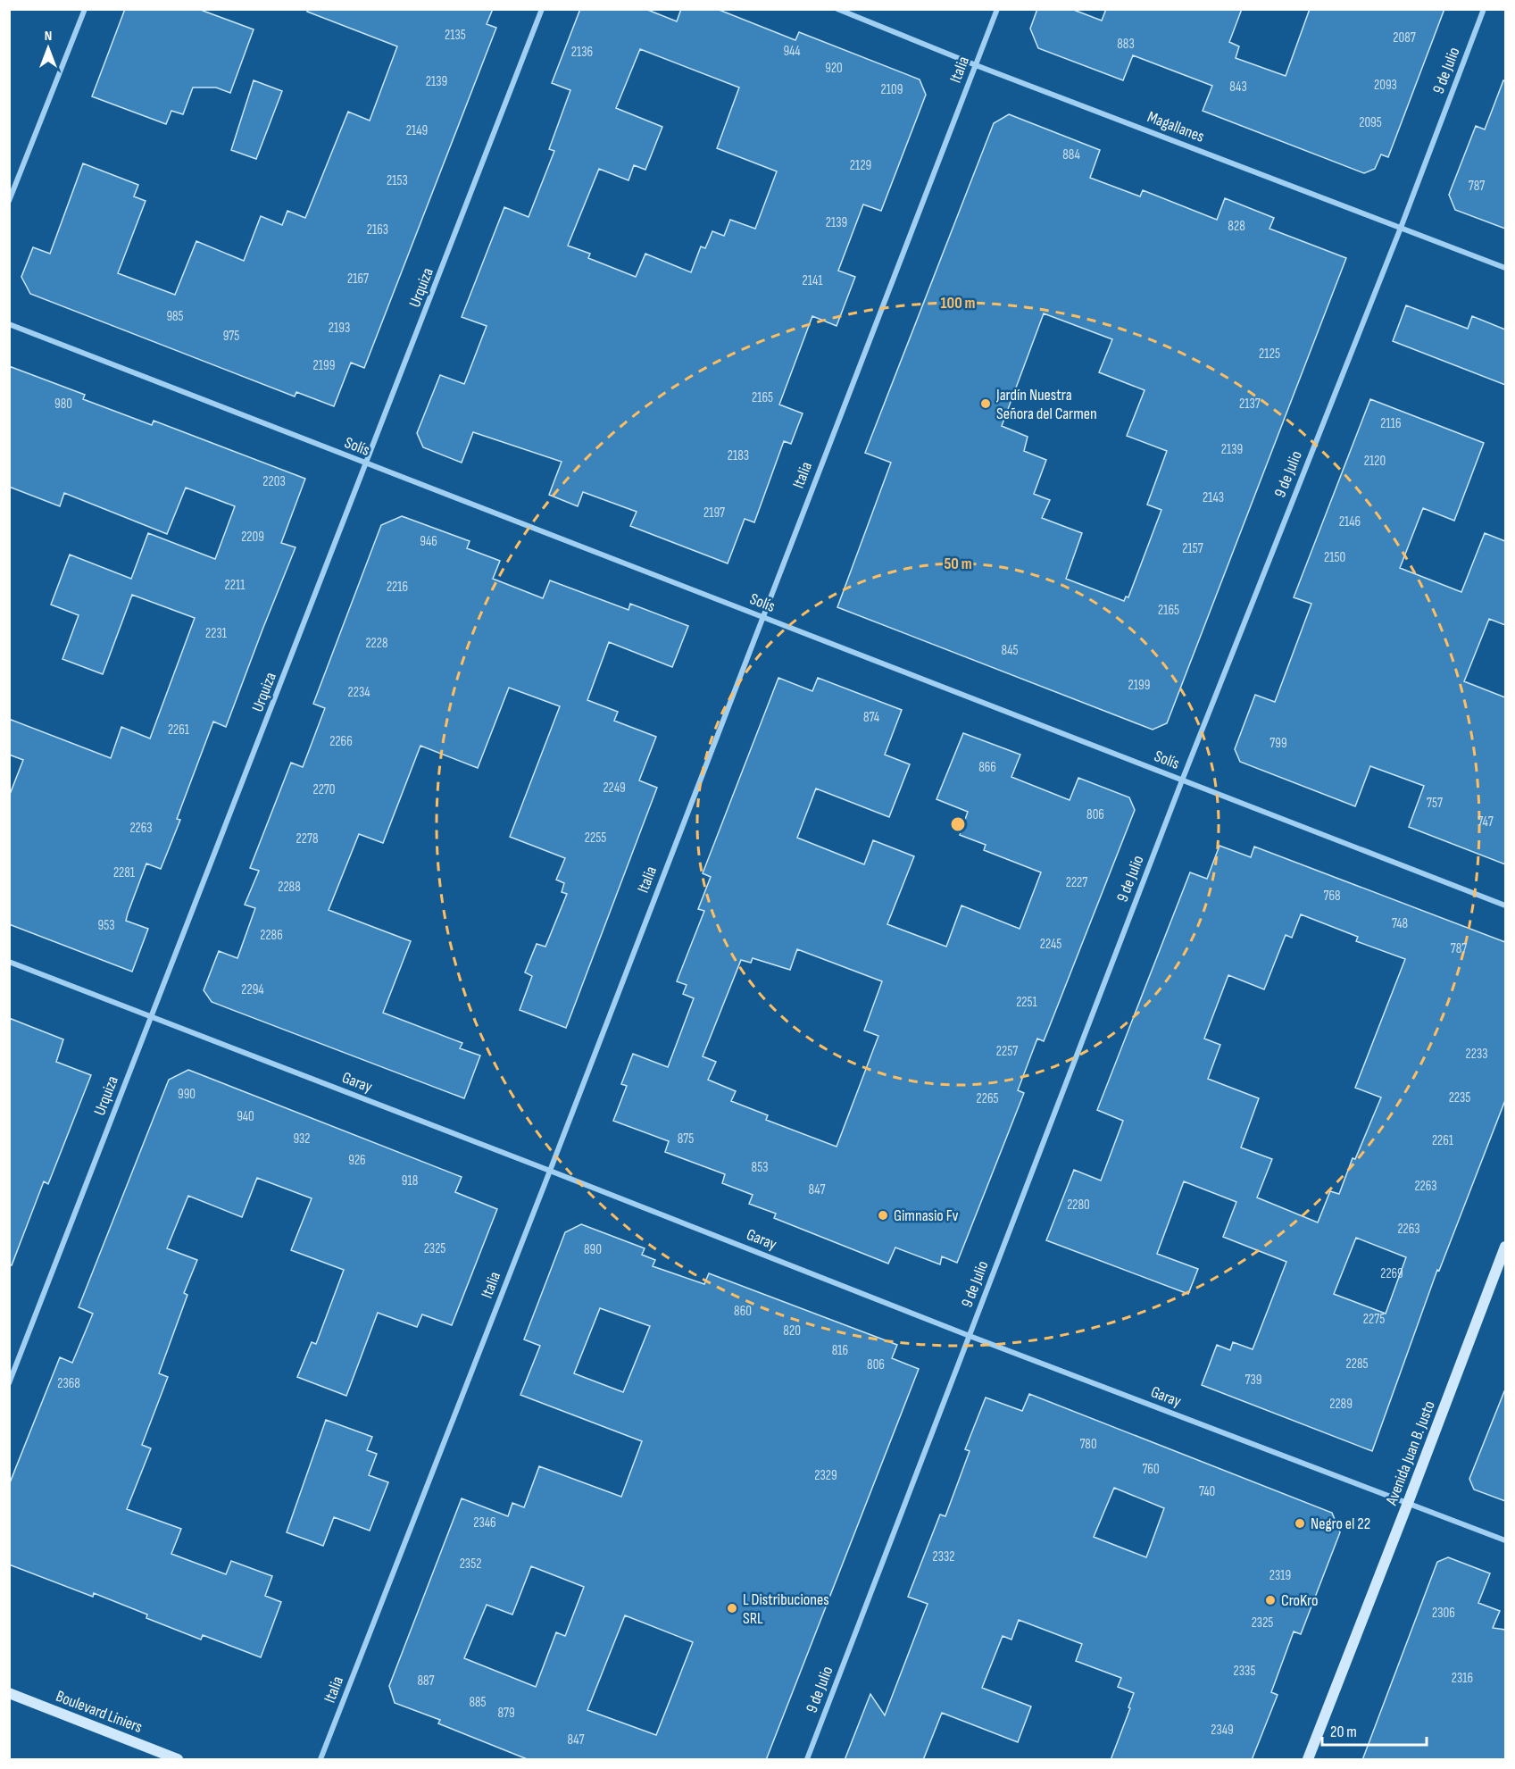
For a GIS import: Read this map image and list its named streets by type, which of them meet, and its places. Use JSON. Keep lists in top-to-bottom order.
{
  "streets": {
    "main road": ["Avenida Juan B. Justo", "Boulevard Liniers"],
    "street": [
      "Italia",
      "9 de Julio",
      "Magallanes",
      "Urquiza",
      "Solís",
      "Garay"
    ]
  },
  "crossings": [
    ["Italia", "Magallanes"],
    ["Italia", "Solís"],
    ["Italia", "Garay"],
    ["9 de Julio", "Magallanes"],
    ["9 de Julio", "Solís"],
    ["9 de Julio", "Garay"],
    ["Urquiza", "Solís"],
    ["Urquiza", "Garay"],
    ["Garay", "Avenida Juan B. Justo"]
  ],
  "places": [
    "Jardín Nuestra Señora del Carmen",
    "Gimnasio Fv",
    "Negro el 22",
    "CroKro",
    "L Distribuciones SRL"
  ],
  "house_numbers": [
    "2135",
    "2087",
    "883",
    "944",
    "2136",
    "920",
    "2139",
    "2093",
    "843",
    "2109",
    "2095",
    "2149",
    "884",
    "2129",
    "2153",
    "787",
    "2139",
    "828",
    "2163",
    "2167",
    "2141",
    "985",
    "2193",
    "975",
    "2125",
    "2199",
    "2165",
    "980",
    "2137",
    "2116",
    "2139",
    "2183",
    "2120",
    "2203",
    "2143",
    "2197",
    "2146",
    "2209",
    "946",
    "2157",
    "2150",
    "2211",
    "2216",
    "2165",
    "2231",
    "2228",
    "845",
    "2199",
    "2234",
    "874",
    "2261",
    "2266",
    "799",
    "866",
    "2249",
    "2270",
    "757",
    "806",
    "747",
    "2263",
    "2255",
    "2278",
    "2281",
    "2227",
    "2288",
    "768",
    "748",
    "953",
    "2286",
    "2245",
    "787",
    "2294",
    "2251",
    "2257",
    "2233",
    "990",
    "2235",
    "2265",
    "940",
    "932",
    "875",
    "2261",
    "926",
    "853",
    "918",
    "2263",
    "847",
    "2280",
    "2263",
    "2325",
    "890",
    "2269",
    "860",
    "2275",
    "820",
    "816",
    "2285",
    "806",
    "739",
    "2368",
    "2289",
    "780",
    "760",
    "2329",
    "740",
    "2346",
    "2332",
    "2352",
    "2319",
    "2306",
    "2325",
    "2335",
    "2316",
    "887",
    "885",
    "879",
    "2349",
    "847"
  ],
  "scale_bar": "20 m",
  "north": "top",
  "rings": ["100 m", "50 m"]
}
